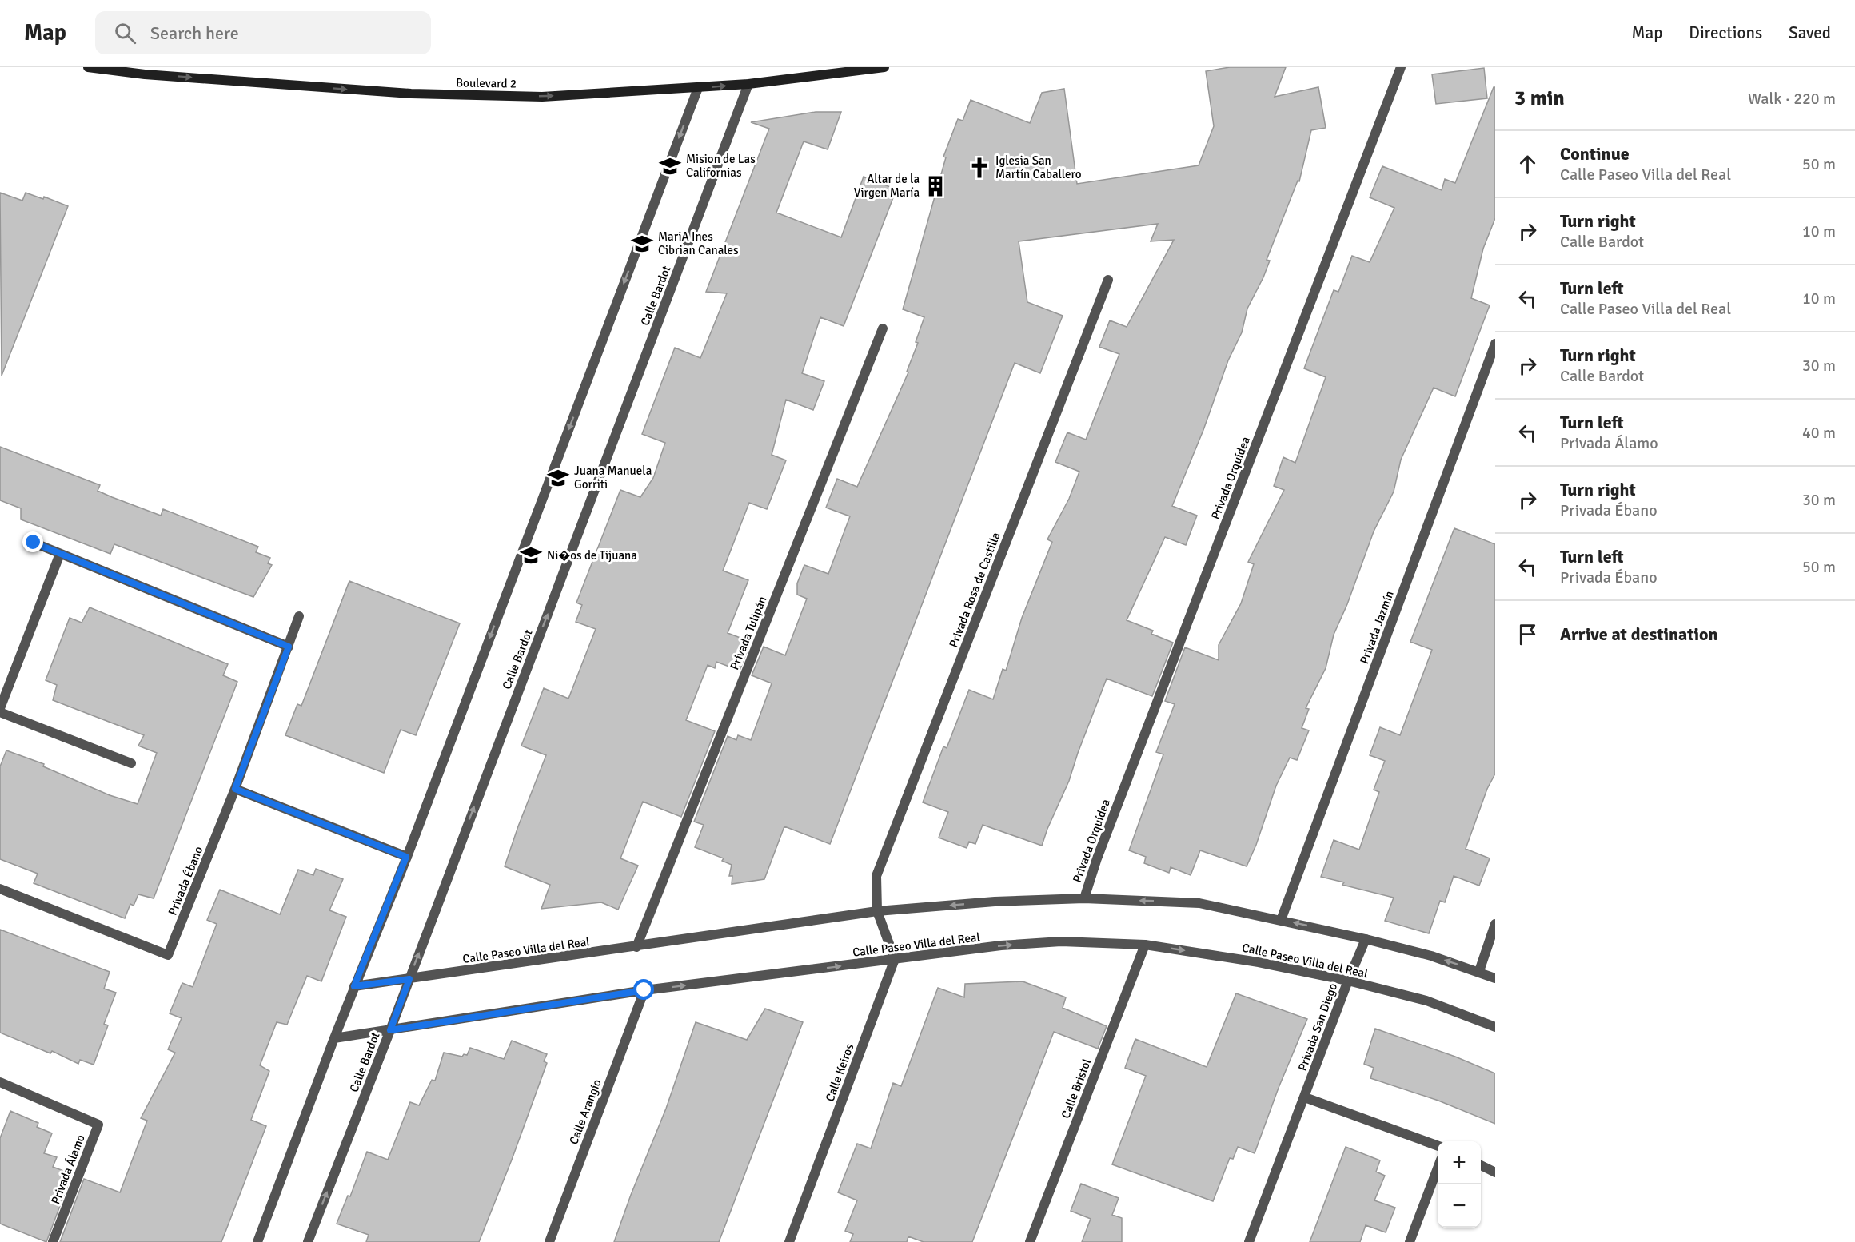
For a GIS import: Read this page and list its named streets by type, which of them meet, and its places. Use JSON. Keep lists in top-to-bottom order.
{
  "streets": {
    "main road": ["Boulevard 2"],
    "street": [
      "Calle Bardot",
      "Privada Orquídea",
      "Privada Rosa de Castilla",
      "Privada Jazmín",
      "Privada Tulipán",
      "Privada Ébano",
      "Calle Paseo Villa del Real",
      "Privada San Diego",
      "Calle Keiros",
      "Calle Bristol",
      "Calle Arangio",
      "Privada Álamo"
    ]
  },
  "crossings": [
    ["Boulevard 2", "Calle Bardot"],
    ["Calle Bardot", "Calle Paseo Villa del Real"],
    ["Privada Orquídea", "Calle Paseo Villa del Real"],
    ["Privada Rosa de Castilla", "Calle Paseo Villa del Real"],
    ["Privada Jazmín", "Calle Paseo Villa del Real"],
    ["Privada Tulipán", "Calle Paseo Villa del Real"],
    ["Calle Paseo Villa del Real", "Privada San Diego"],
    ["Calle Paseo Villa del Real", "Calle Keiros"],
    ["Calle Paseo Villa del Real", "Calle Bristol"],
    ["Calle Paseo Villa del Real", "Calle Arangio"]
  ],
  "one_way": ["Boulevard 2"],
  "places": {
    "school or university": [
      "Mision de Las Californias",
      "MariA Ines Cibrian Canales",
      "Juana Manuela Gorriti",
      "Ni�os de Tijuana"
    ],
    "church": ["Iglesia San Martín Caballero"],
    "building": ["Altar de la Virgen María"]
  },
  "page": {
    "header": "Map",
    "search": "Search here",
    "nav": ["Map", "Directions", "Saved"],
    "heading": ["3 min", "Walk · 220 m"],
    "list": [
      ["Continue", "Calle Paseo Villa del Real", "50 m"],
      ["Turn right", "Calle Bardot", "10 m"],
      ["Turn left", "Calle Paseo Villa del Real", "10 m"],
      ["Turn right", "Calle Bardot", "30 m"],
      ["Turn left", "Privada Álamo", "40 m"],
      ["Turn right", "Privada Ébano", "30 m"],
      ["Turn left", "Privada Ébano", "50 m"],
      "Arrive at destination"
    ],
    "map_buttons": ["+", "−"]
  }
}
